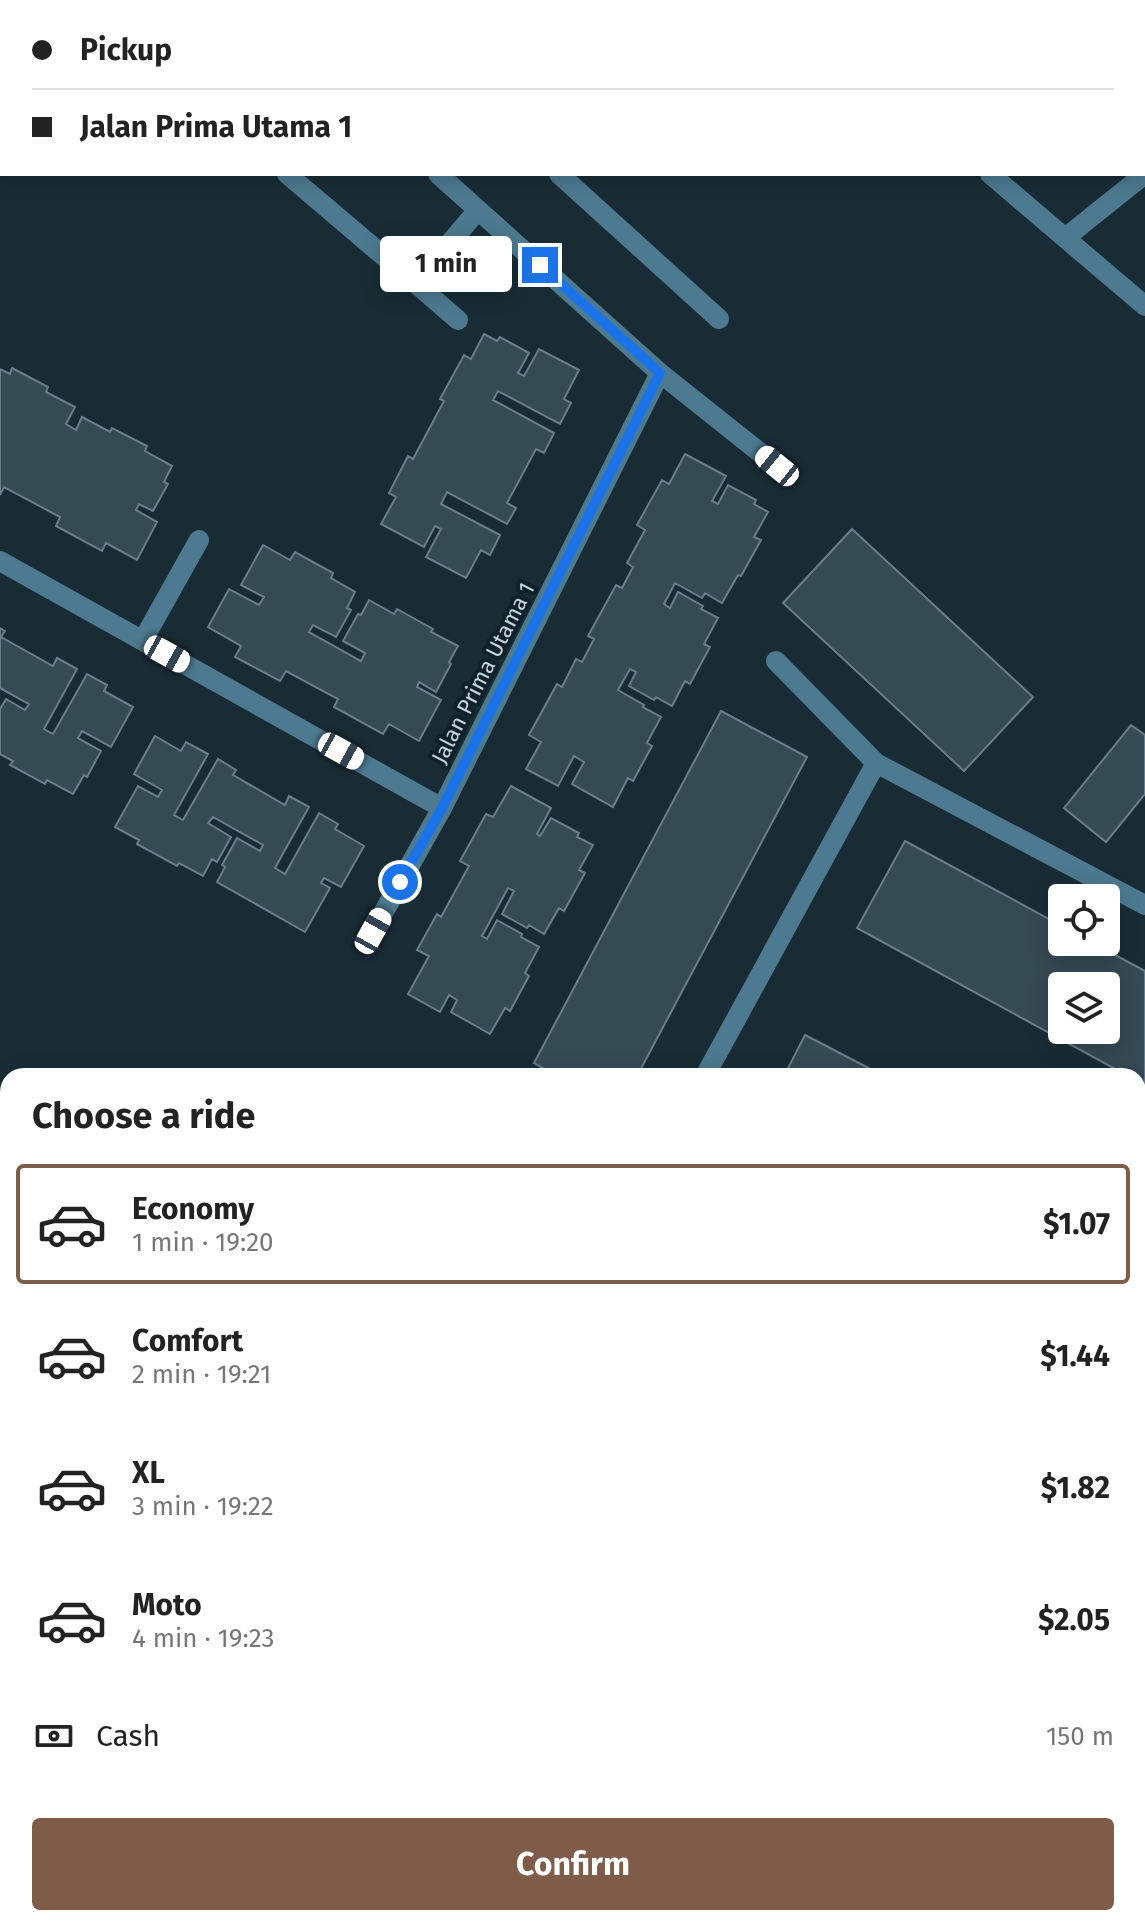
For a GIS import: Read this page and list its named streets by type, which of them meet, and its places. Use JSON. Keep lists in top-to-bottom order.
{
  "streets": {
    "street": ["Jalan Prima Utama 1"]
  },
  "page": {
    "banner": ["Pickup", "Jalan Prima Utama 1"],
    "bubble": "1 min",
    "heading": "Choose a ride",
    "list": [
      {
        "name": "Economy",
        "note": "1 min · 19:20",
        "value": "$1.07"
      },
      {
        "name": "Comfort",
        "note": "2 min · 19:21",
        "value": "$1.44"
      },
      {
        "name": "XL",
        "note": "3 min · 19:22",
        "value": "$1.82"
      },
      {
        "name": "Moto",
        "note": "4 min · 19:23",
        "value": "$2.05"
      }
    ],
    "pay": ["Cash", "150 m"],
    "buttons": "Confirm"
  }
}
